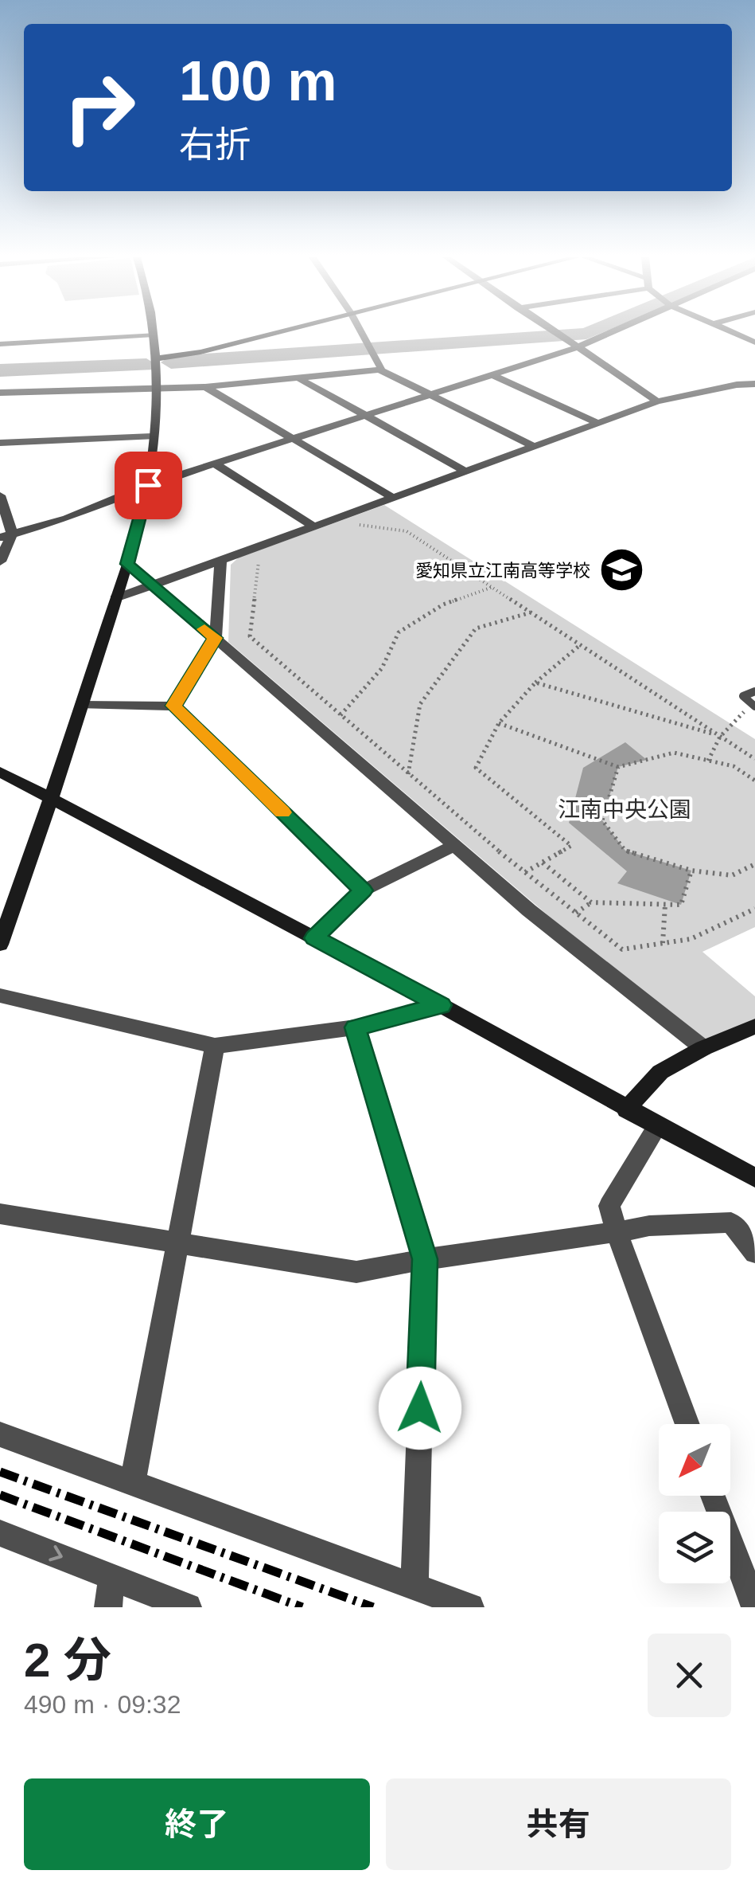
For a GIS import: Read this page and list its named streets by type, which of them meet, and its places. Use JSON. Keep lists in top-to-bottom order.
{
  "parks": ["江南中央公園"],
  "places": {
    "school or university": ["愛知県立江南高等学校"]
  },
  "north": "bottom left",
  "page": {
    "turn": ["100 m", "右折"],
    "heading": ["2 分", "490 m · 09:32"],
    "buttons": ["終了", "共有"]
  }
}
